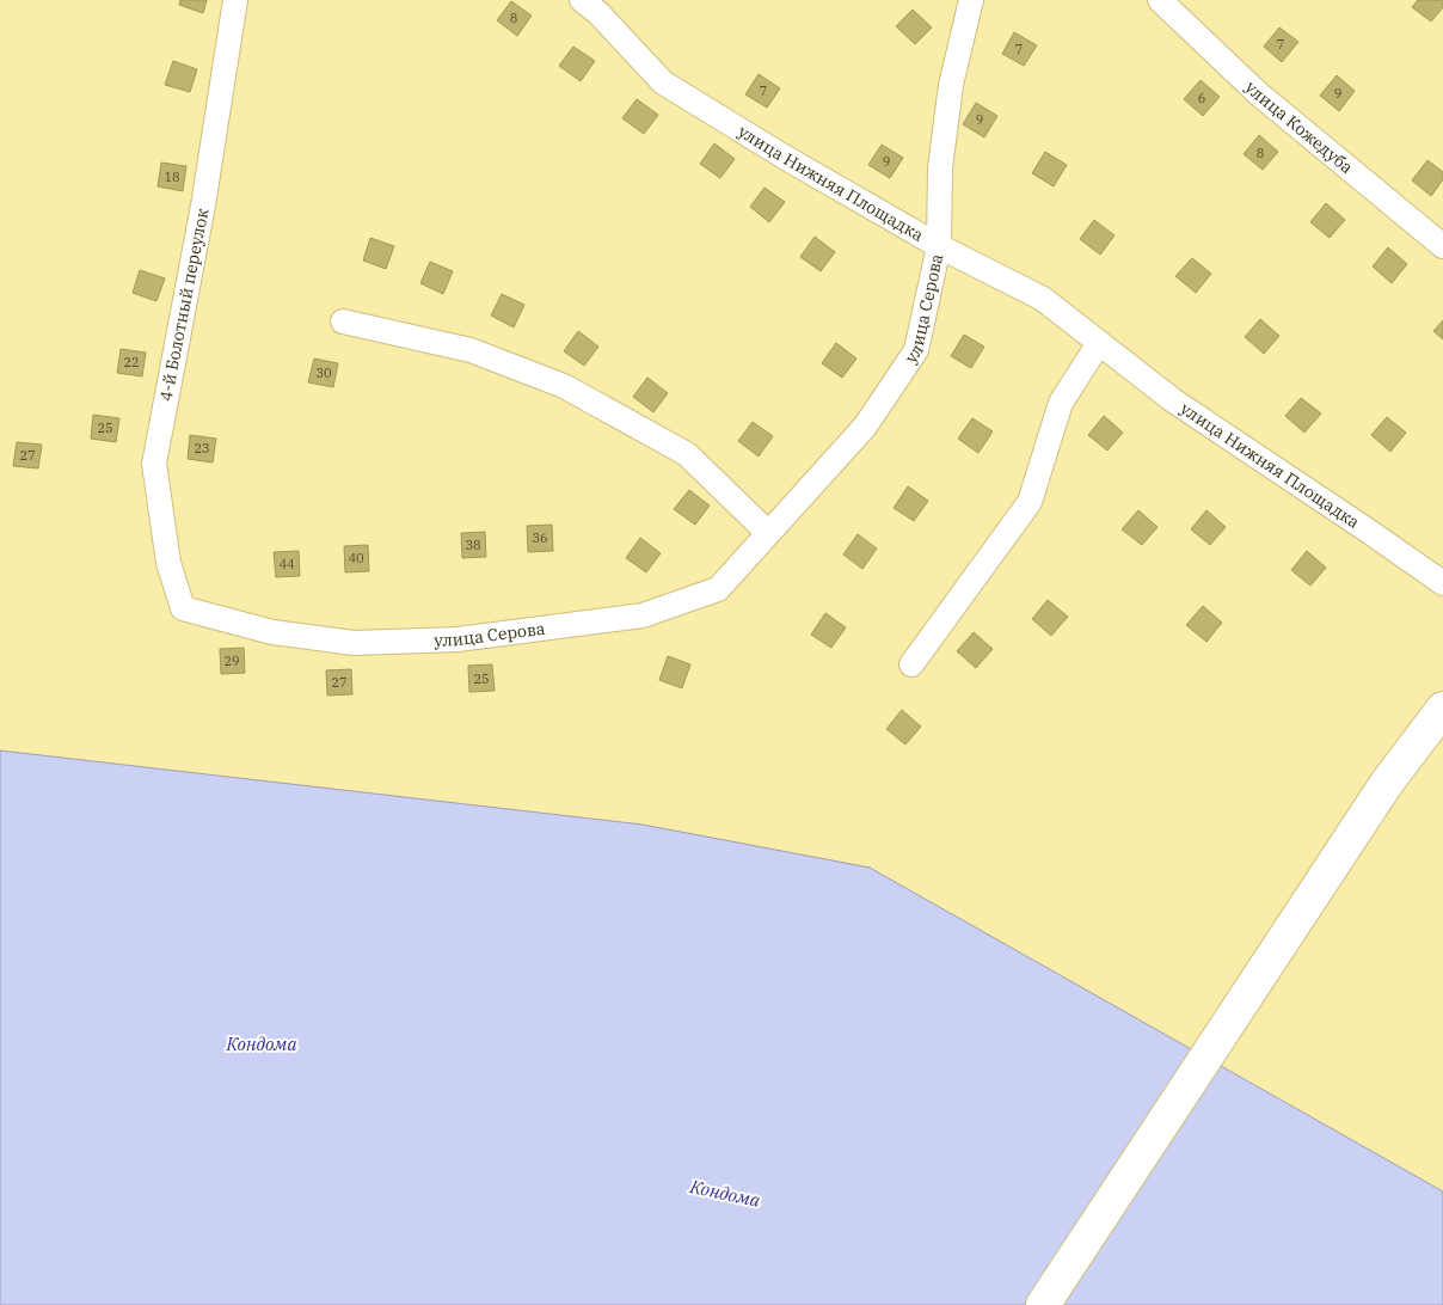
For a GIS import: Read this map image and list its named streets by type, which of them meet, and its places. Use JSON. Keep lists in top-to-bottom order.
{
  "streets": {
    "street": [
      "улица Кожедуба",
      "улица Нижняя Площадка",
      "4-й Болотный переулок",
      "улица Серова"
    ]
  },
  "crossings": [
    ["улица Нижняя Площадка", "улица Серова"],
    ["4-й Болотный переулок", "улица Серова"]
  ],
  "water": ["Кондома"],
  "house_numbers": [
    "8",
    "7",
    "7",
    "7",
    "9",
    "6",
    "9",
    "8",
    "9",
    "18",
    "22",
    "30",
    "25",
    "23",
    "27",
    "36",
    "38",
    "40",
    "44",
    "29",
    "25",
    "27"
  ]
}
